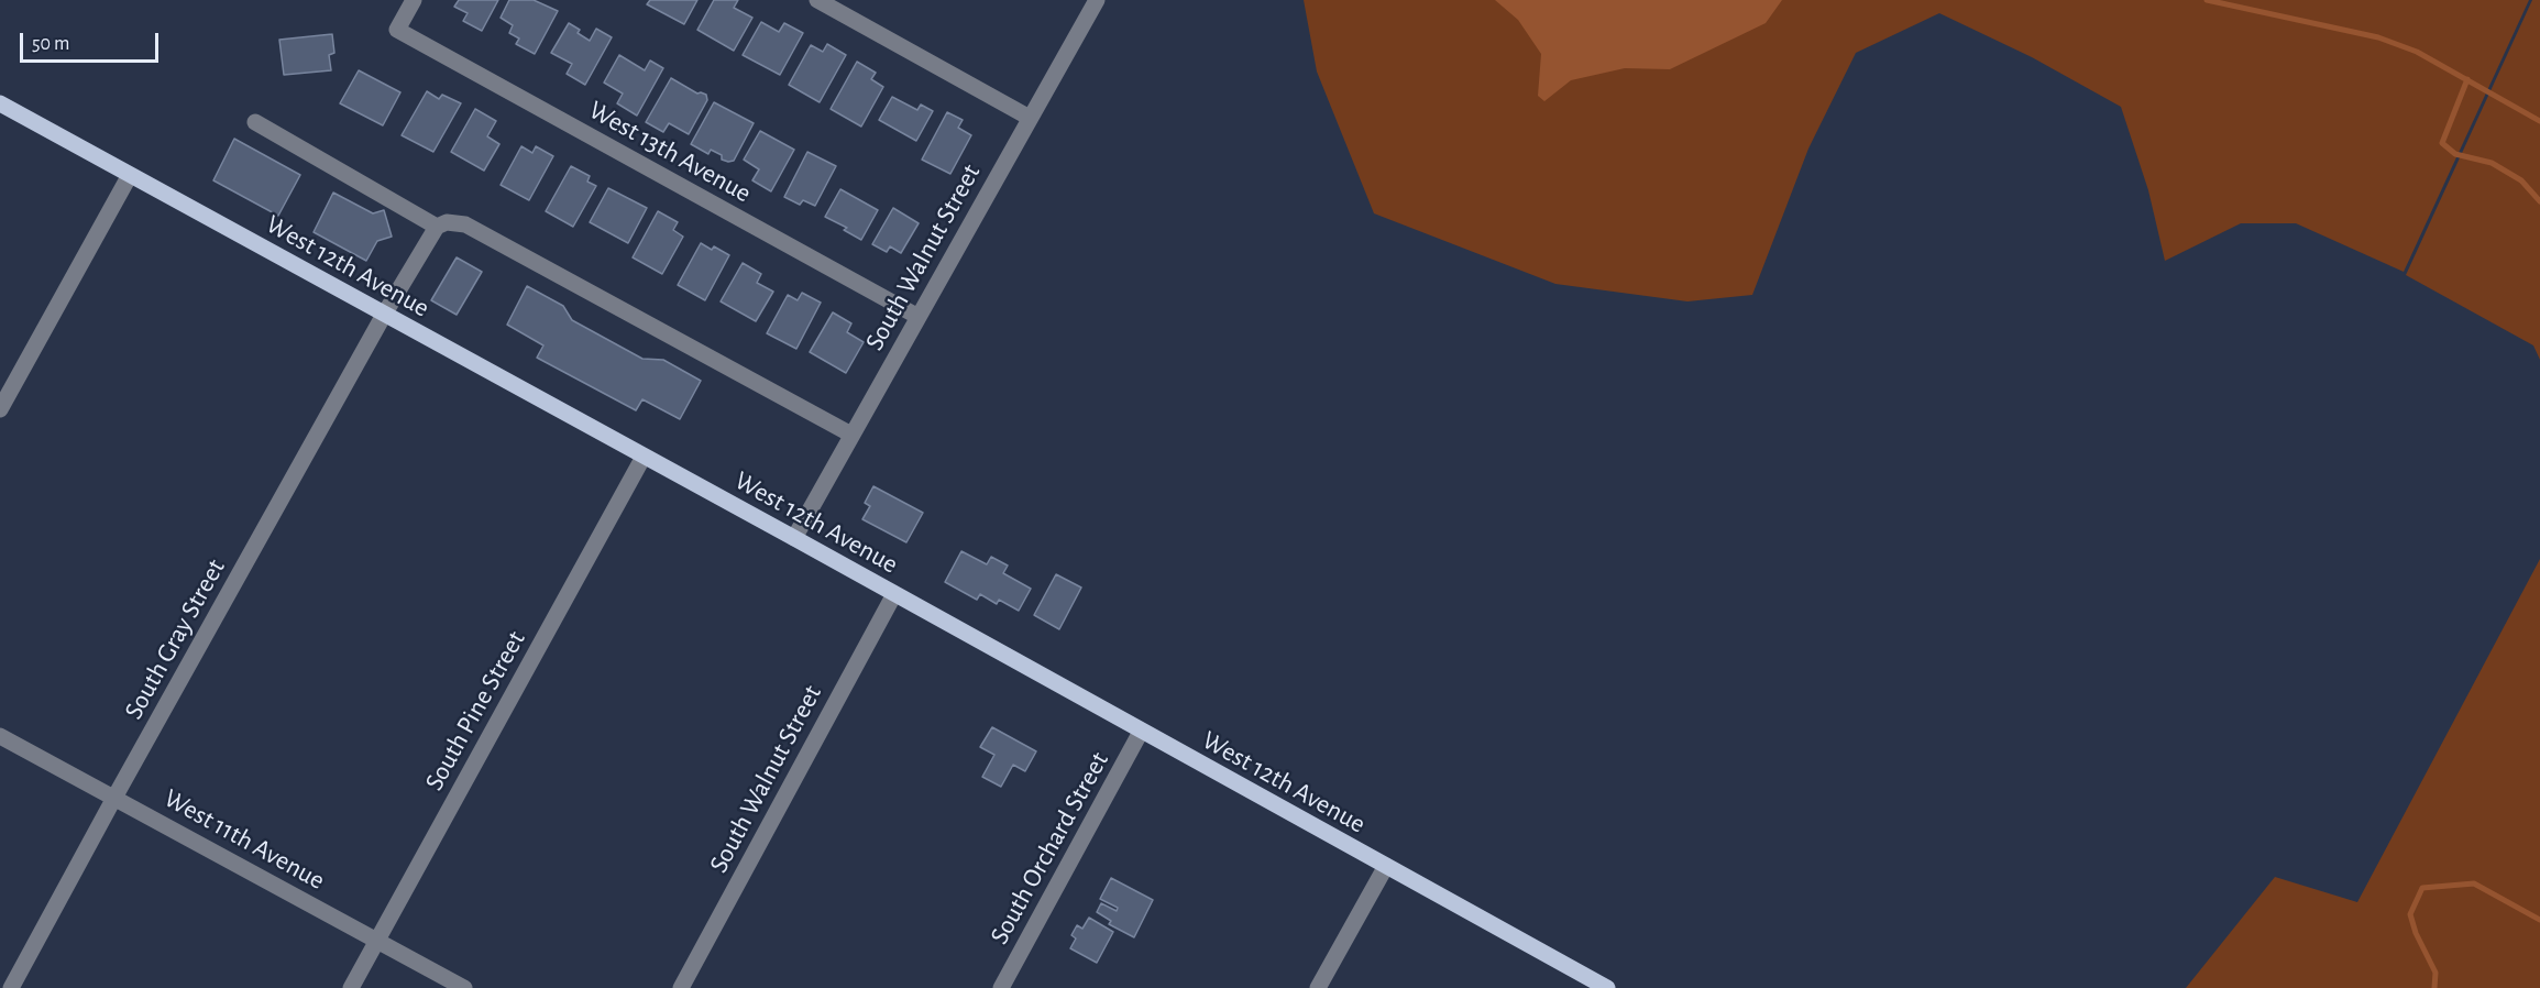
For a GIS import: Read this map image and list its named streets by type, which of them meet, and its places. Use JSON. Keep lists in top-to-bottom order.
{
  "streets": {
    "main road": ["West 12th Avenue"],
    "street": [
      "West 13th Avenue",
      "South Walnut Street",
      "South Gray Street",
      "South Pine Street",
      "West 11th Avenue",
      "South Orchard Street"
    ]
  },
  "crossings": [
    ["West 13th Avenue", "South Walnut Street"],
    ["South Walnut Street", "West 12th Avenue"],
    ["West 12th Avenue", "South Gray Street"],
    ["West 12th Avenue", "South Pine Street"],
    ["West 12th Avenue", "South Orchard Street"],
    ["South Gray Street", "West 11th Avenue"],
    ["South Pine Street", "West 11th Avenue"]
  ],
  "scale_bar": "50 m"
}
